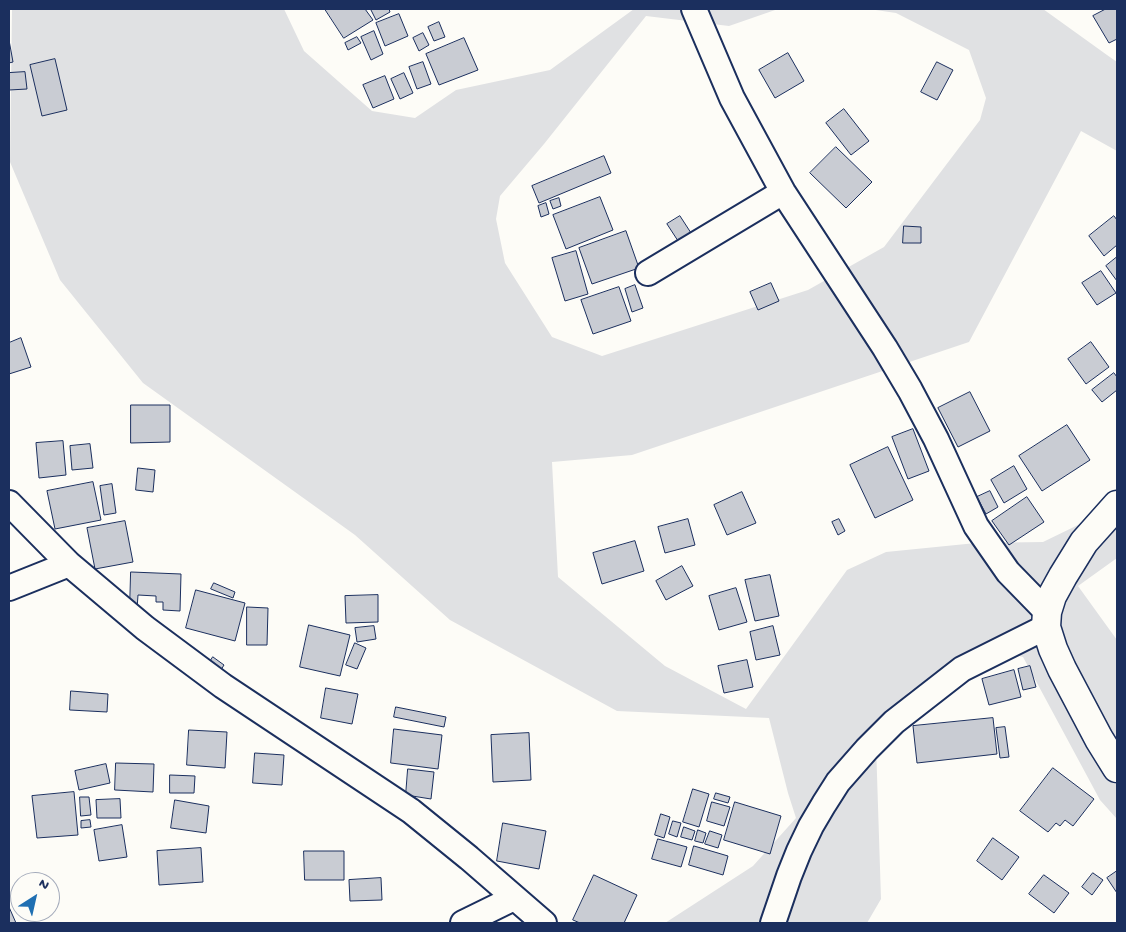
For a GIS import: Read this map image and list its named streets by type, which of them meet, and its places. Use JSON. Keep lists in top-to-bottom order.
{
  "north": "top right"
}
